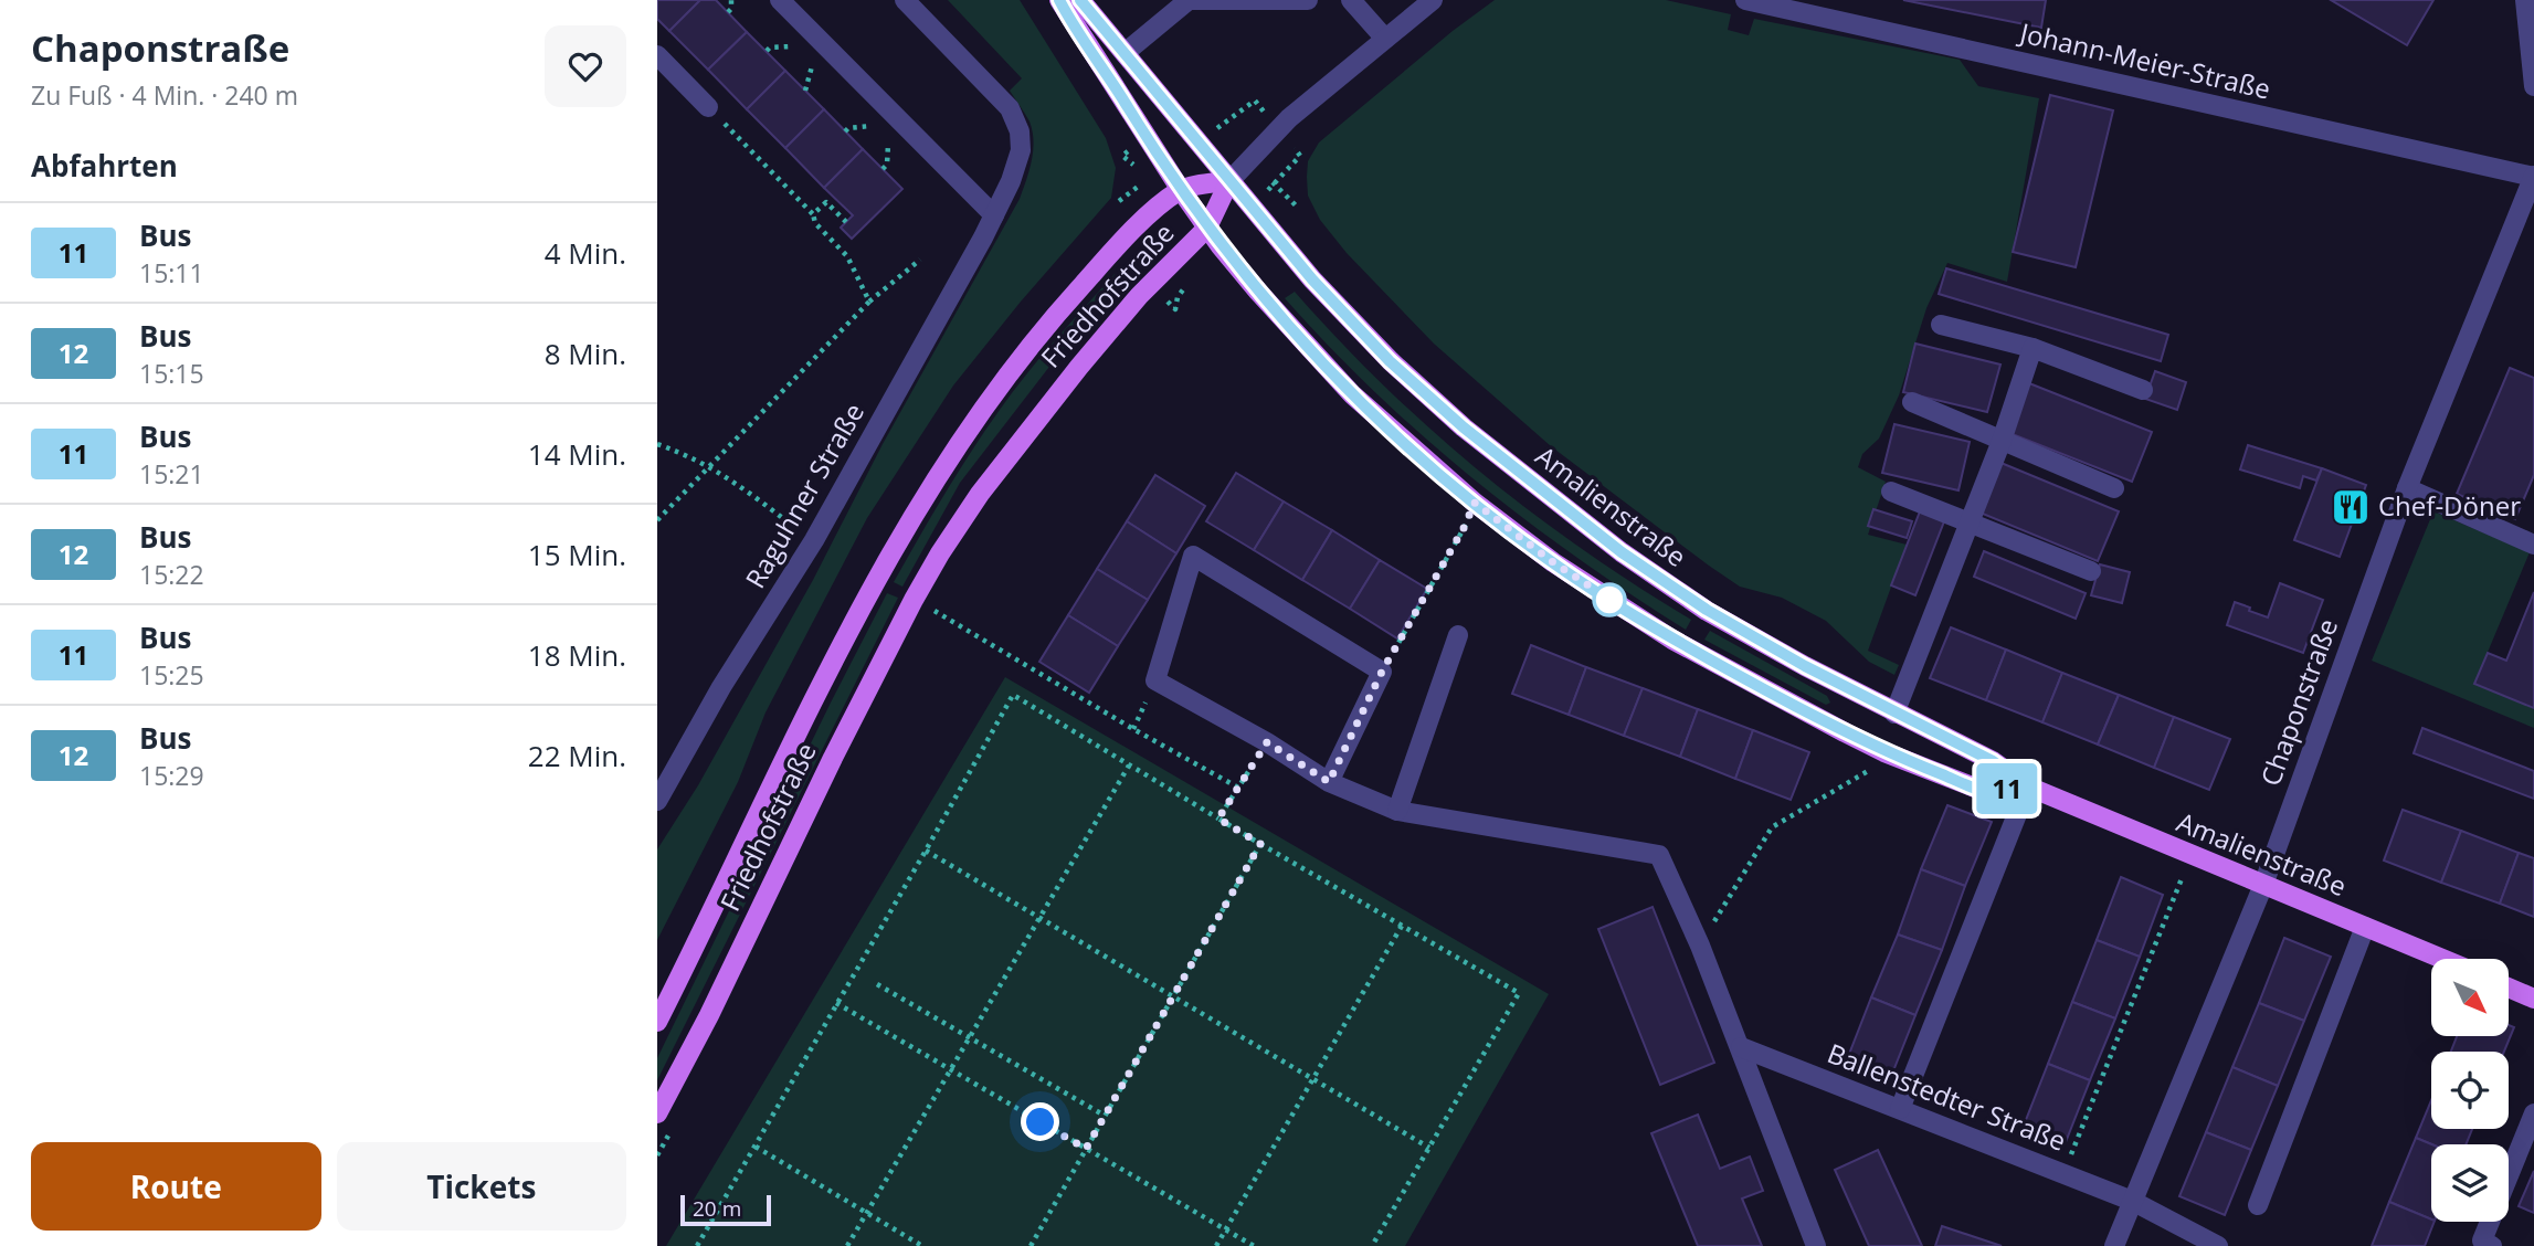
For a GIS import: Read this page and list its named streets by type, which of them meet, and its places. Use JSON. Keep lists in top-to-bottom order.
{
  "streets": {
    "main road": ["Friedhofstraße", "Amalienstraße"],
    "street": [
      "Johann-Meier-Straße",
      "Raguhner Straße",
      "Chaponstraße",
      "Ballenstedter Straße"
    ]
  },
  "crossings": [
    ["Johann-Meier-Straße", "Chaponstraße"],
    ["Friedhofstraße", "Amalienstraße"],
    ["Amalienstraße", "Chaponstraße"],
    ["Chaponstraße", "Ballenstedter Straße"]
  ],
  "places": {
    "restaurant": ["Chef-Döner"]
  },
  "lines": ["bus line 11"],
  "scale_bar": "20 m",
  "north": "bottom right",
  "page": {
    "heading": [
      ["Chaponstraße", "Zu Fuß · 4 Min. · 240 m"],
      "Abfahrten"
    ],
    "on_map": "11",
    "list": [
      {
        "mark": "11",
        "name": "Bus",
        "note": "15:11",
        "value": "4 Min."
      },
      {
        "mark": "12",
        "name": "Bus",
        "note": "15:15",
        "value": "8 Min."
      },
      {
        "mark": "11",
        "name": "Bus",
        "note": "15:21",
        "value": "14 Min."
      },
      {
        "mark": "12",
        "name": "Bus",
        "note": "15:22",
        "value": "15 Min."
      },
      {
        "mark": "11",
        "name": "Bus",
        "note": "15:25",
        "value": "18 Min."
      },
      {
        "mark": "12",
        "name": "Bus",
        "note": "15:29",
        "value": "22 Min."
      }
    ],
    "buttons": ["Route", "Tickets"],
    "scale": "20 m"
  }
}
